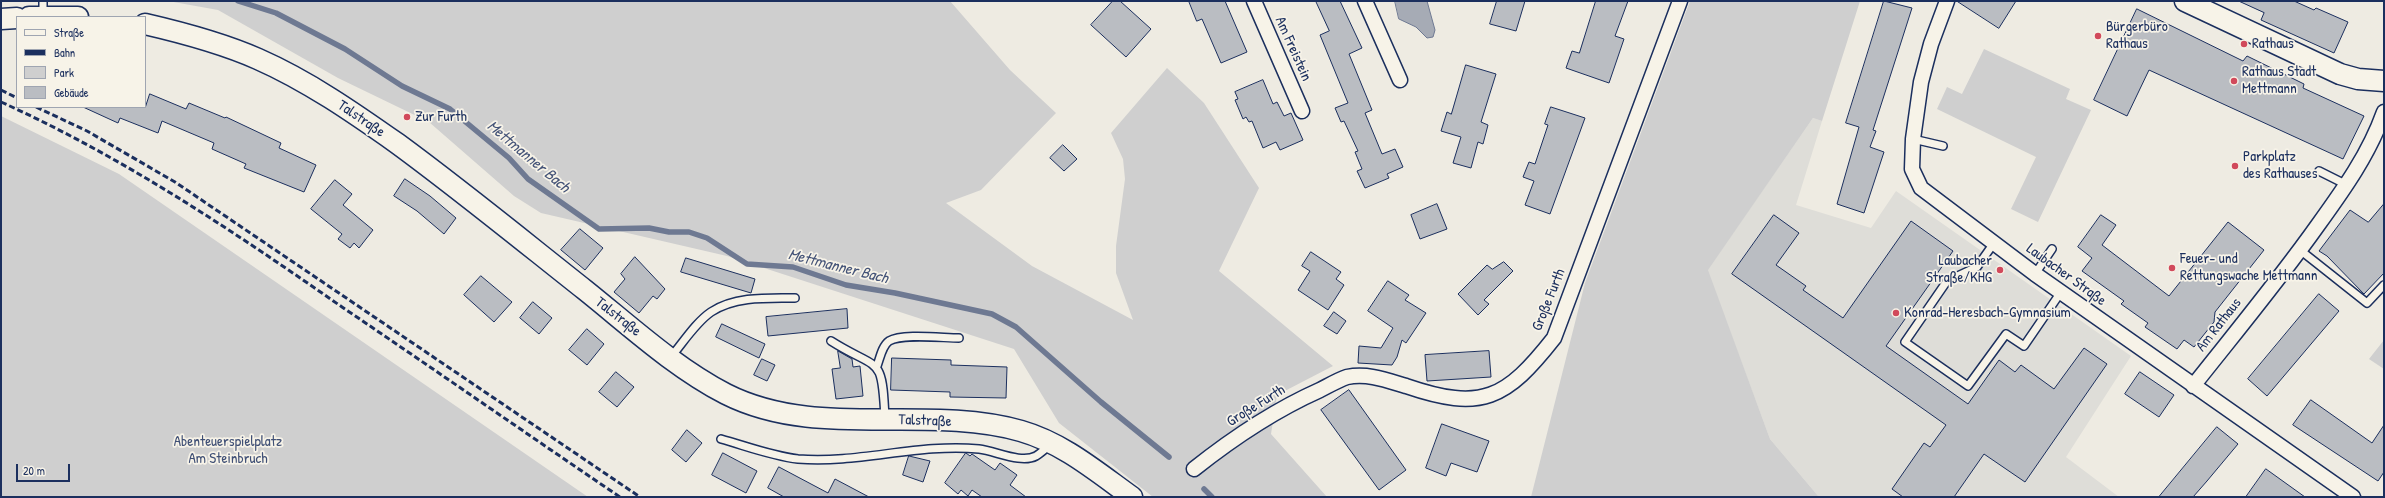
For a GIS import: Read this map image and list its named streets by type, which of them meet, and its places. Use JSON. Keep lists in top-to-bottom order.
{
  "streets": {
    "main road": ["Talstraße"],
    "street": [
      "Am Freistein",
      "Laubacher Straße",
      "Große Furth",
      "Am Rathaus"
    ]
  },
  "crossings": [
    ["Laubacher Straße", "Am Rathaus"]
  ],
  "water": ["Mettmanner Bach"],
  "parks": ["Abenteuerspielplatz Am Steinbruch"],
  "places": [
    "Bürgerbüro Rathaus",
    "Rathaus",
    "Rathaus Stadt Mettmann",
    "Zur Furth",
    "Parkplatz des Rathauses",
    "Feuer- und Rettungswache Mettmann",
    "Laubacher Straße/KHG",
    "Konrad-Heresbach-Gymnasium"
  ],
  "legend": [
    "Straße",
    "Bahn",
    "Park",
    "Gebäude"
  ],
  "scale_bar": "20 m"
}
